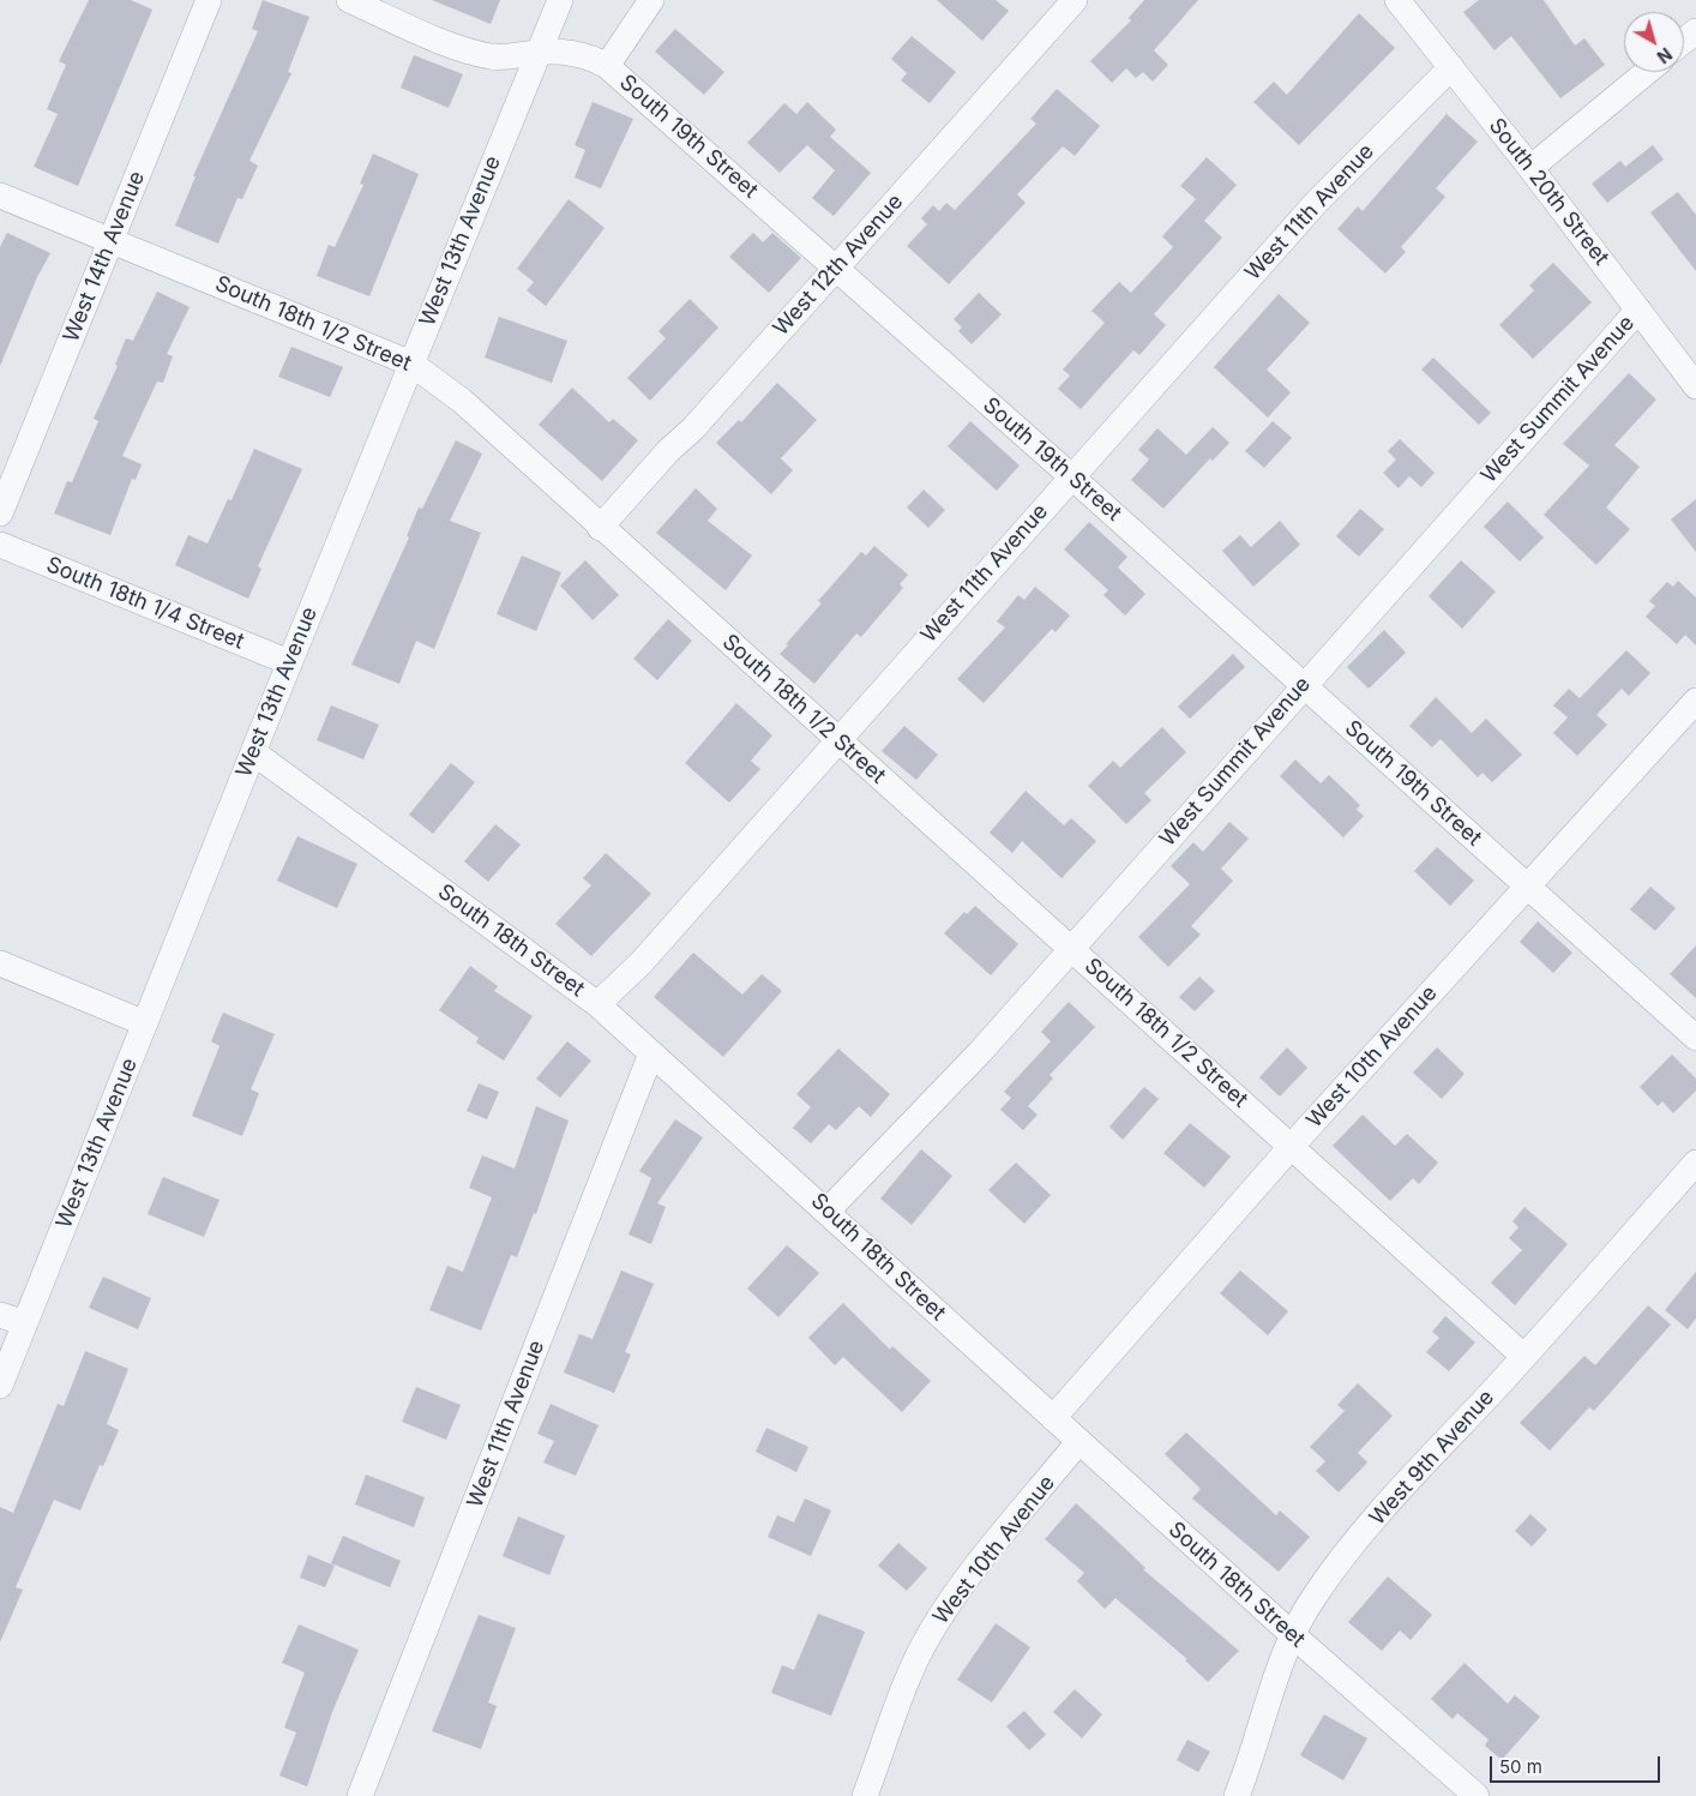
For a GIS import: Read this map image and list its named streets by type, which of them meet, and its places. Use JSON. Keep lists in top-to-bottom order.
{
  "streets": {
    "street": [
      "South 19th Street",
      "South 20th Street",
      "West 11th Avenue",
      "West 13th Avenue",
      "West 14th Avenue",
      "West 12th Avenue",
      "South 18th 1/2 Street",
      "West Summit Avenue",
      "South 18th 1/4 Street",
      "South 18th Street",
      "West 10th Avenue",
      "West 9th Avenue"
    ]
  },
  "crossings": [
    ["South 19th Street", "West 11th Avenue"],
    ["South 19th Street", "West 13th Avenue"],
    ["South 19th Street", "West 12th Avenue"],
    ["South 19th Street", "West Summit Avenue"],
    ["South 19th Street", "West 10th Avenue"],
    ["South 20th Street", "West 11th Avenue"],
    ["South 20th Street", "West Summit Avenue"],
    ["West 11th Avenue", "South 18th 1/2 Street"],
    ["West 11th Avenue", "South 18th Street"],
    ["West 13th Avenue", "South 18th 1/2 Street"],
    ["West 13th Avenue", "South 18th 1/4 Street"],
    ["West 13th Avenue", "South 18th Street"],
    ["West 14th Avenue", "South 18th 1/2 Street"],
    ["West 12th Avenue", "South 18th 1/2 Street"],
    ["South 18th 1/2 Street", "West Summit Avenue"],
    ["South 18th 1/2 Street", "West 10th Avenue"],
    ["South 18th 1/2 Street", "West 9th Avenue"],
    ["West Summit Avenue", "South 18th Street"],
    ["South 18th Street", "West 10th Avenue"],
    ["South 18th Street", "West 9th Avenue"]
  ],
  "scale_bar": "50 m",
  "north": "bottom right"
}
